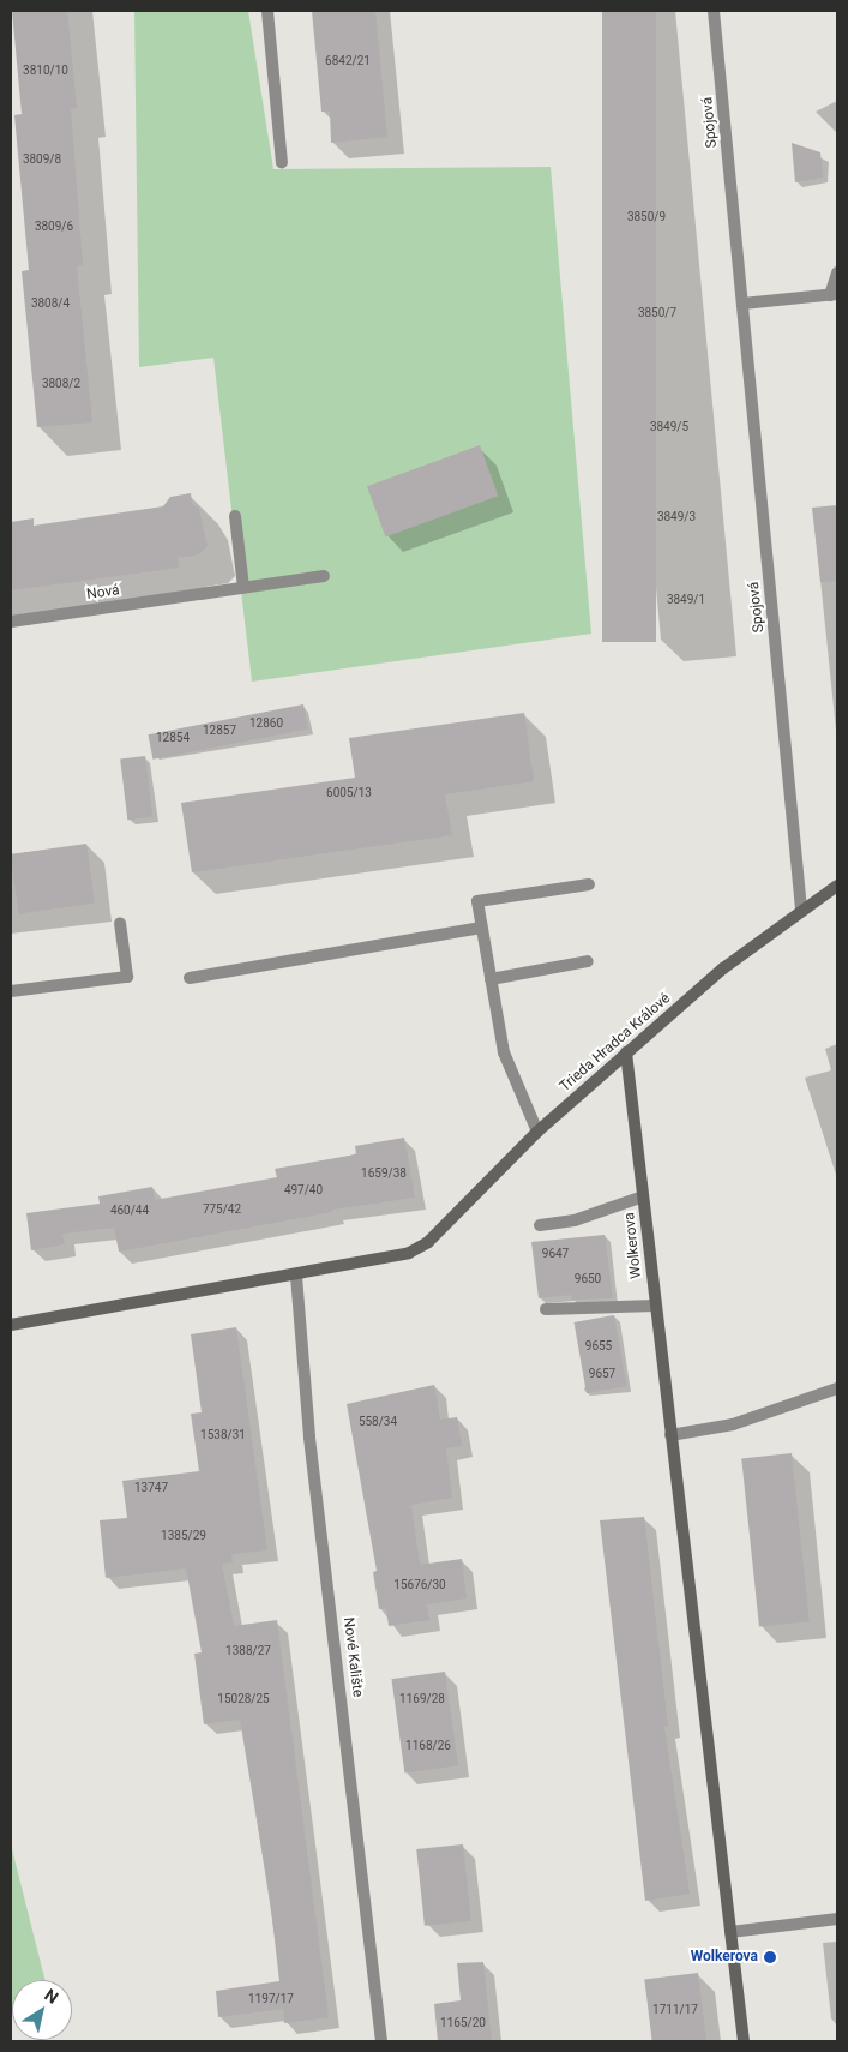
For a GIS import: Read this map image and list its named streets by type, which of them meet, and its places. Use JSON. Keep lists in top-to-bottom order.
{
  "streets": {
    "street": [
      "Spojová",
      "Nová",
      "Trieda Hradca Králové",
      "Wolkerova",
      "Nové Kalište"
    ]
  },
  "crossings": [
    ["Spojová", "Trieda Hradca Králové"],
    ["Trieda Hradca Králové", "Wolkerova"],
    ["Trieda Hradca Králové", "Nové Kalište"]
  ],
  "places": ["Wolkerova"],
  "house_numbers": [
    "6842/21",
    "3810/10",
    "3809/8",
    "3850/9",
    "3809/6",
    "3808/4",
    "3850/7",
    "3808/2",
    "3849/5",
    "3849/3",
    "3849/1",
    "12860",
    "12857",
    "12854",
    "6005/13",
    "1659/38",
    "497/40",
    "775/42",
    "460/44",
    "9647",
    "9650",
    "9655",
    "9657",
    "558/34",
    "1538/31",
    "13747",
    "1385/29",
    "15676/30",
    "1388/27",
    "15028/25",
    "1169/28",
    "1168/26",
    "1197/17",
    "1711/17",
    "1165/20"
  ],
  "north": "top right"
}
